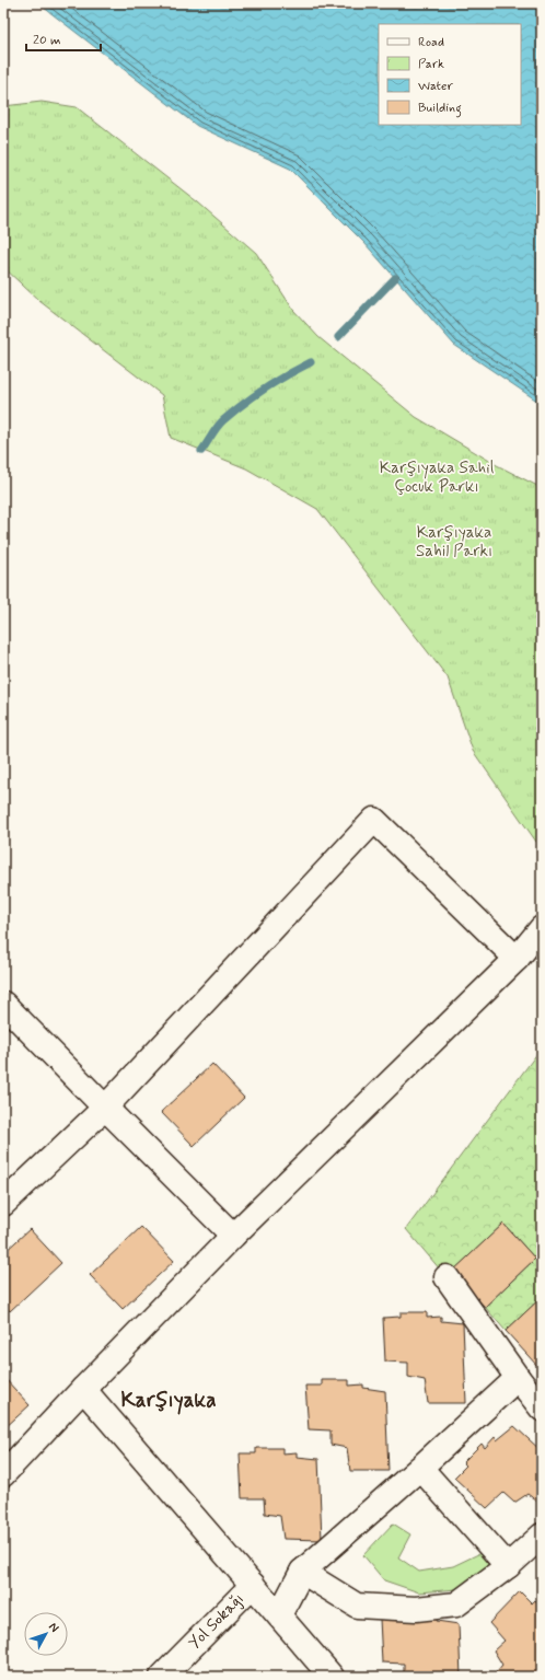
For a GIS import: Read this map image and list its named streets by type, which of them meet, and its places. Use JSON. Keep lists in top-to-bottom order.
{
  "streets": {
    "street": ["Yol Sokağı"]
  },
  "districts": ["Karşıyaka"],
  "parks": ["Karşıyaka Sahil Çocuk Parkı", "Karşıyaka Sahil Parkı"],
  "legend": [
    "Road",
    "Park",
    "Water",
    "Building"
  ],
  "scale_bar": "20 m",
  "north": "top right"
}
